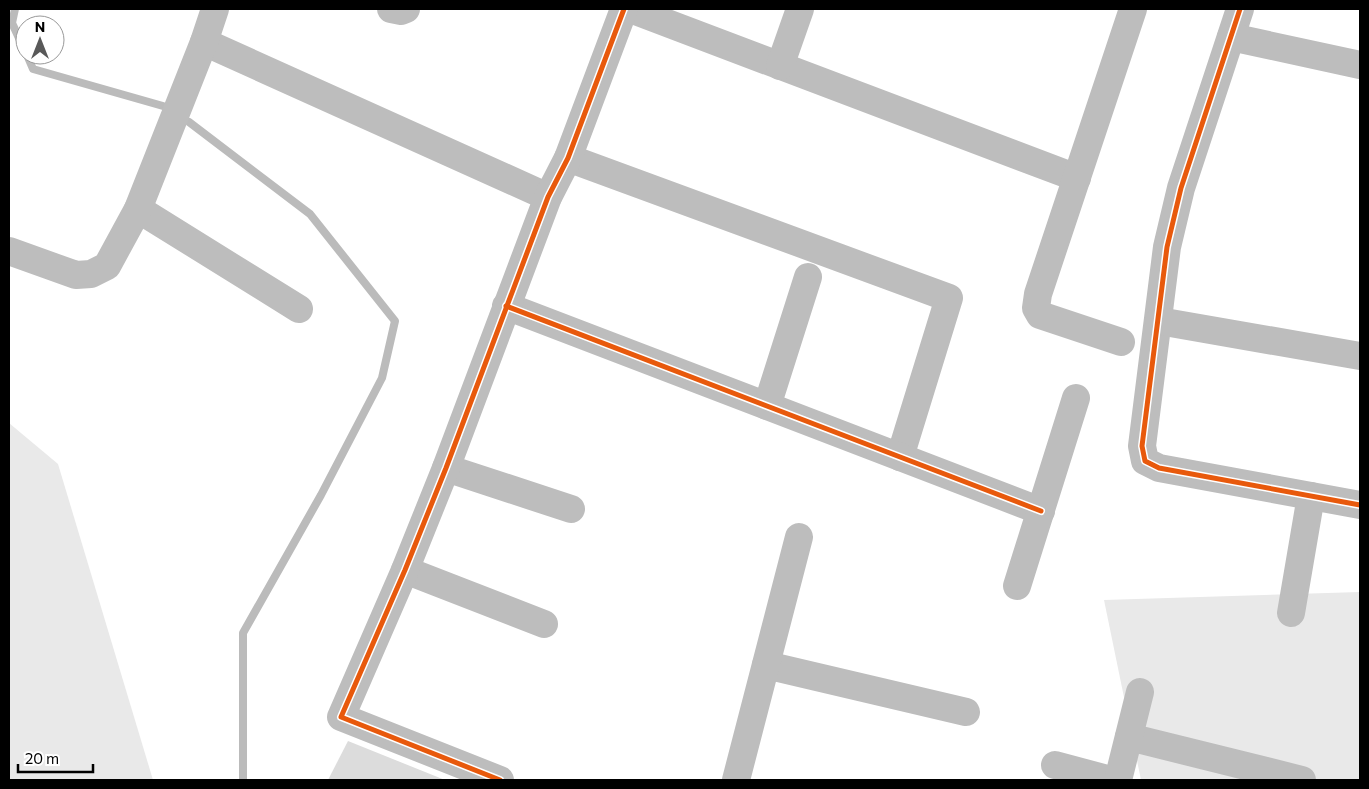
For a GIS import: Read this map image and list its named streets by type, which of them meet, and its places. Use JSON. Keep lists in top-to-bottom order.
{
  "scale_bar": "20 m",
  "north": "top"
}
